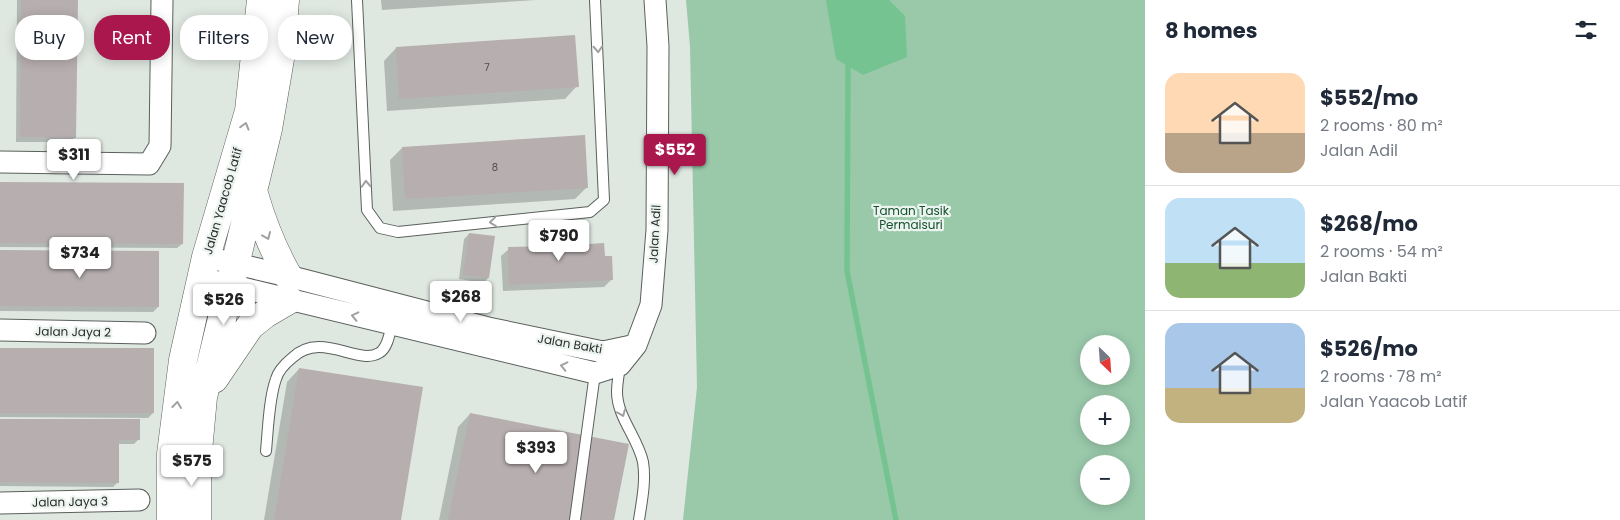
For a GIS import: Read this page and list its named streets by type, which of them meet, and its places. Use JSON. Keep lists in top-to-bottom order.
{
  "streets": {
    "street": [
      "Jalan Yaacob Latif",
      "Jalan Adil",
      "Jalan Jaya 2",
      "Jalan Bakti",
      "Jalan Jaya 3"
    ]
  },
  "crossings": [
    ["Jalan Yaacob Latif", "Jalan Bakti"],
    ["Jalan Adil", "Jalan Bakti"]
  ],
  "parks": ["Taman Tasik Permaisuri"],
  "house_numbers": ["7", "8"],
  "north": "bottom right",
  "page": {
    "heading": "8 homes",
    "chip": [
      "Buy",
      "Rent",
      "Filters",
      "New"
    ],
    "list": [
      {
        "name": "$552/mo",
        "note": "2 rooms · 80 m² · Jalan Adil"
      },
      {
        "name": "$268/mo",
        "note": "2 rooms · 54 m² · Jalan Bakti"
      },
      {
        "name": "$526/mo",
        "note": "2 rooms · 78 m² · Jalan Yaacob Latif"
      }
    ],
    "price": [
      "$552",
      "$311",
      "$790",
      "$734",
      "$268",
      "$526",
      "$393",
      "$575"
    ],
    "map_buttons": ["+", "−"]
  }
}
